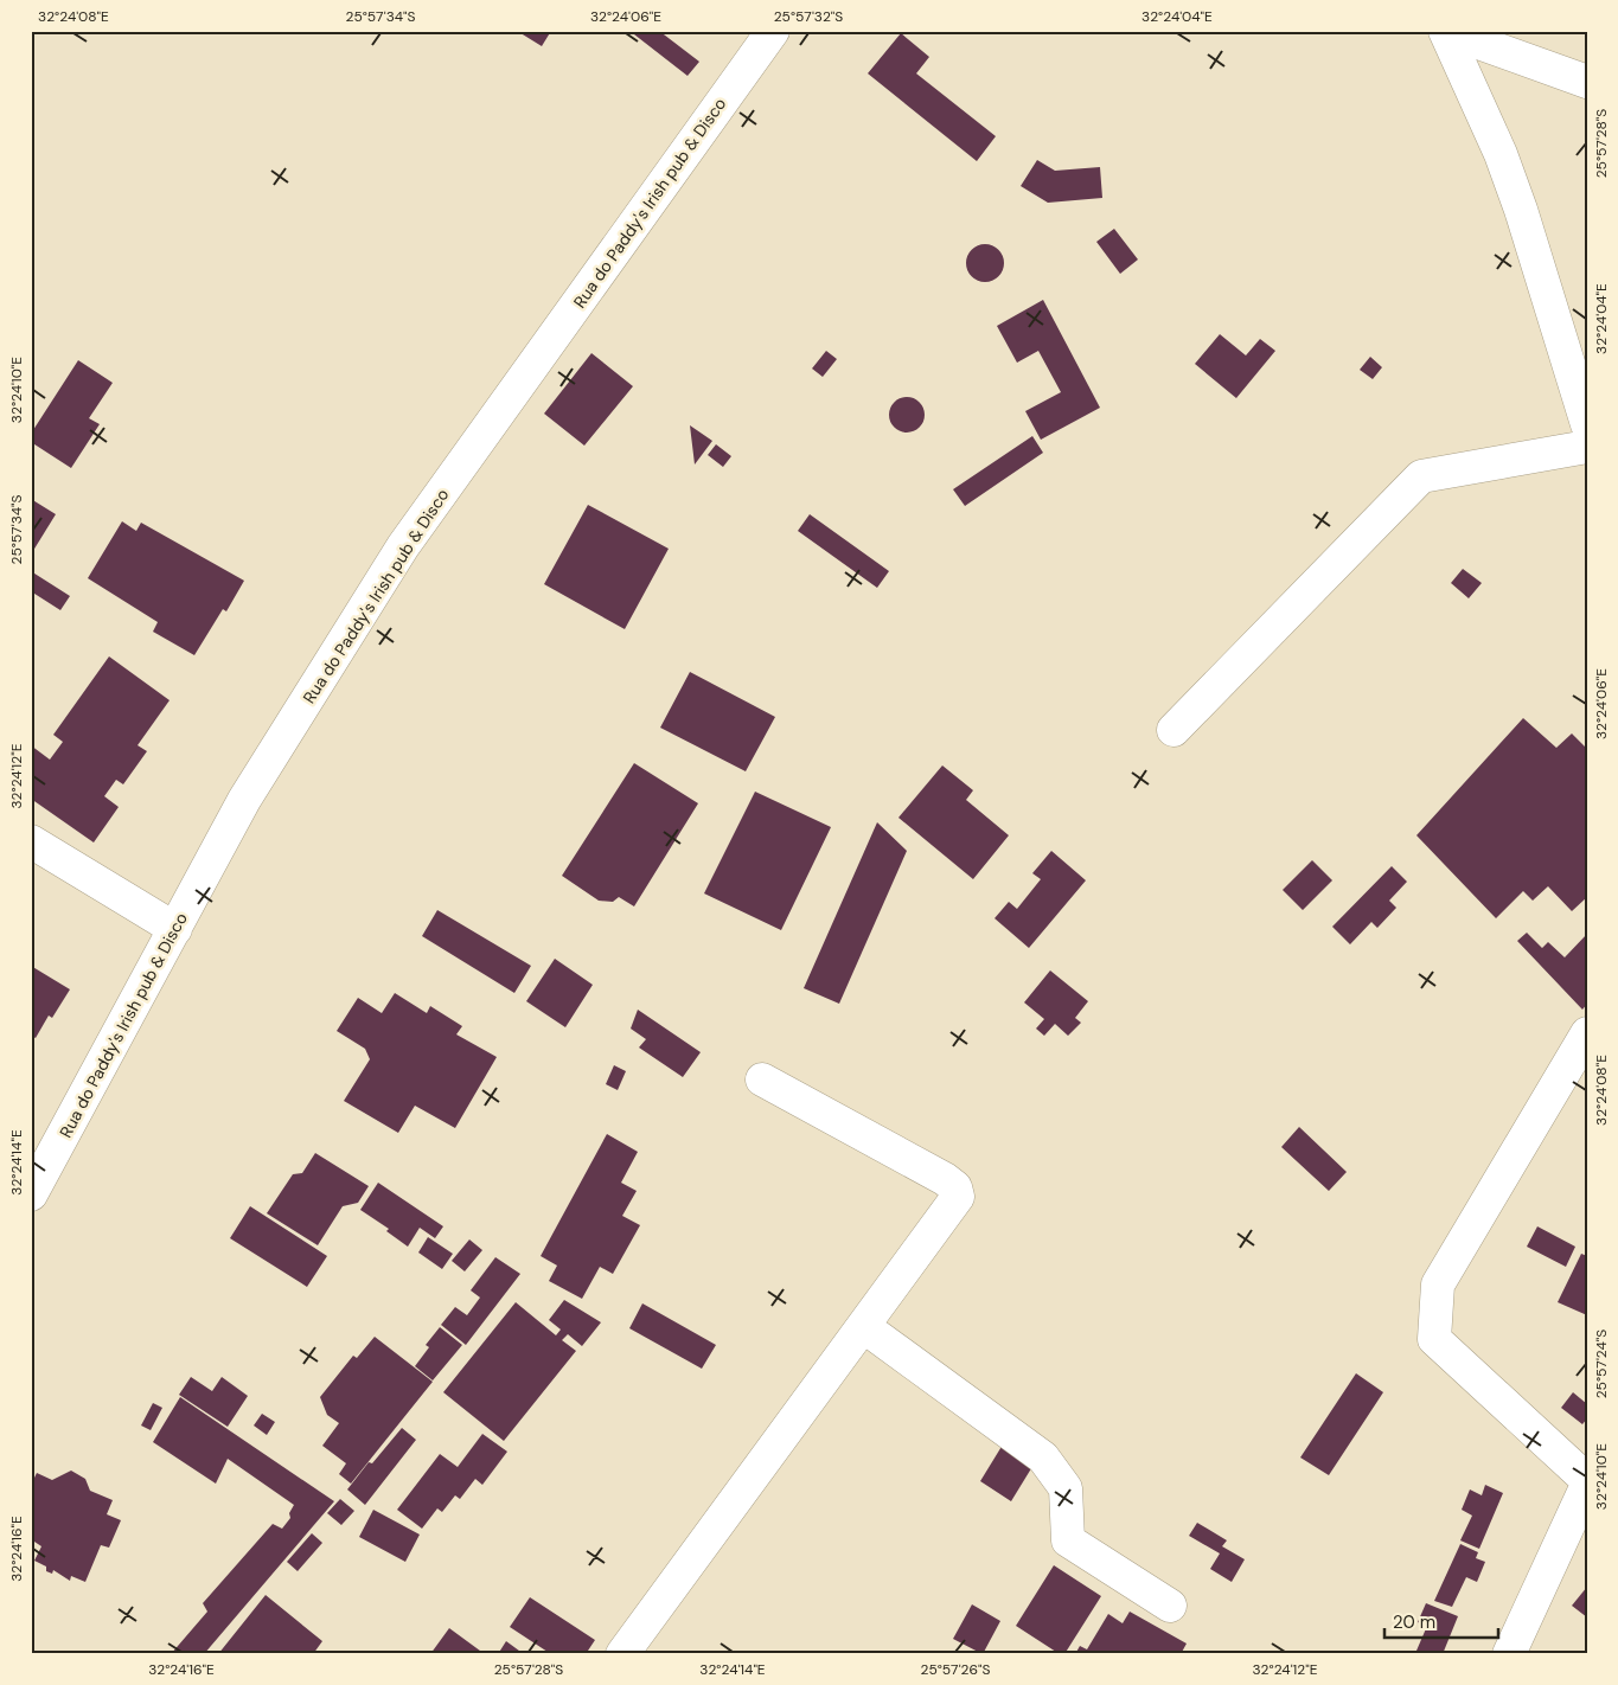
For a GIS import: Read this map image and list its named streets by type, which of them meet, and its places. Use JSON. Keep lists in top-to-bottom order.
{
  "streets": {
    "street": ["Rua do Paddy's Irish pub & Disco"]
  },
  "scale_bar": "20 m",
  "coordinates": [
    "32°24'08\"E",
    "25°57'34\"S",
    "32°24'06\"E",
    "25°57'32\"S",
    "32°24'04\"E",
    "25°57'28\"S",
    "32°24'10\"E",
    "32°24'12\"E",
    "32°24'14\"E",
    "25°57'24\"S",
    "32°24'16\"E",
    "25°57'26\"S"
  ]
}
